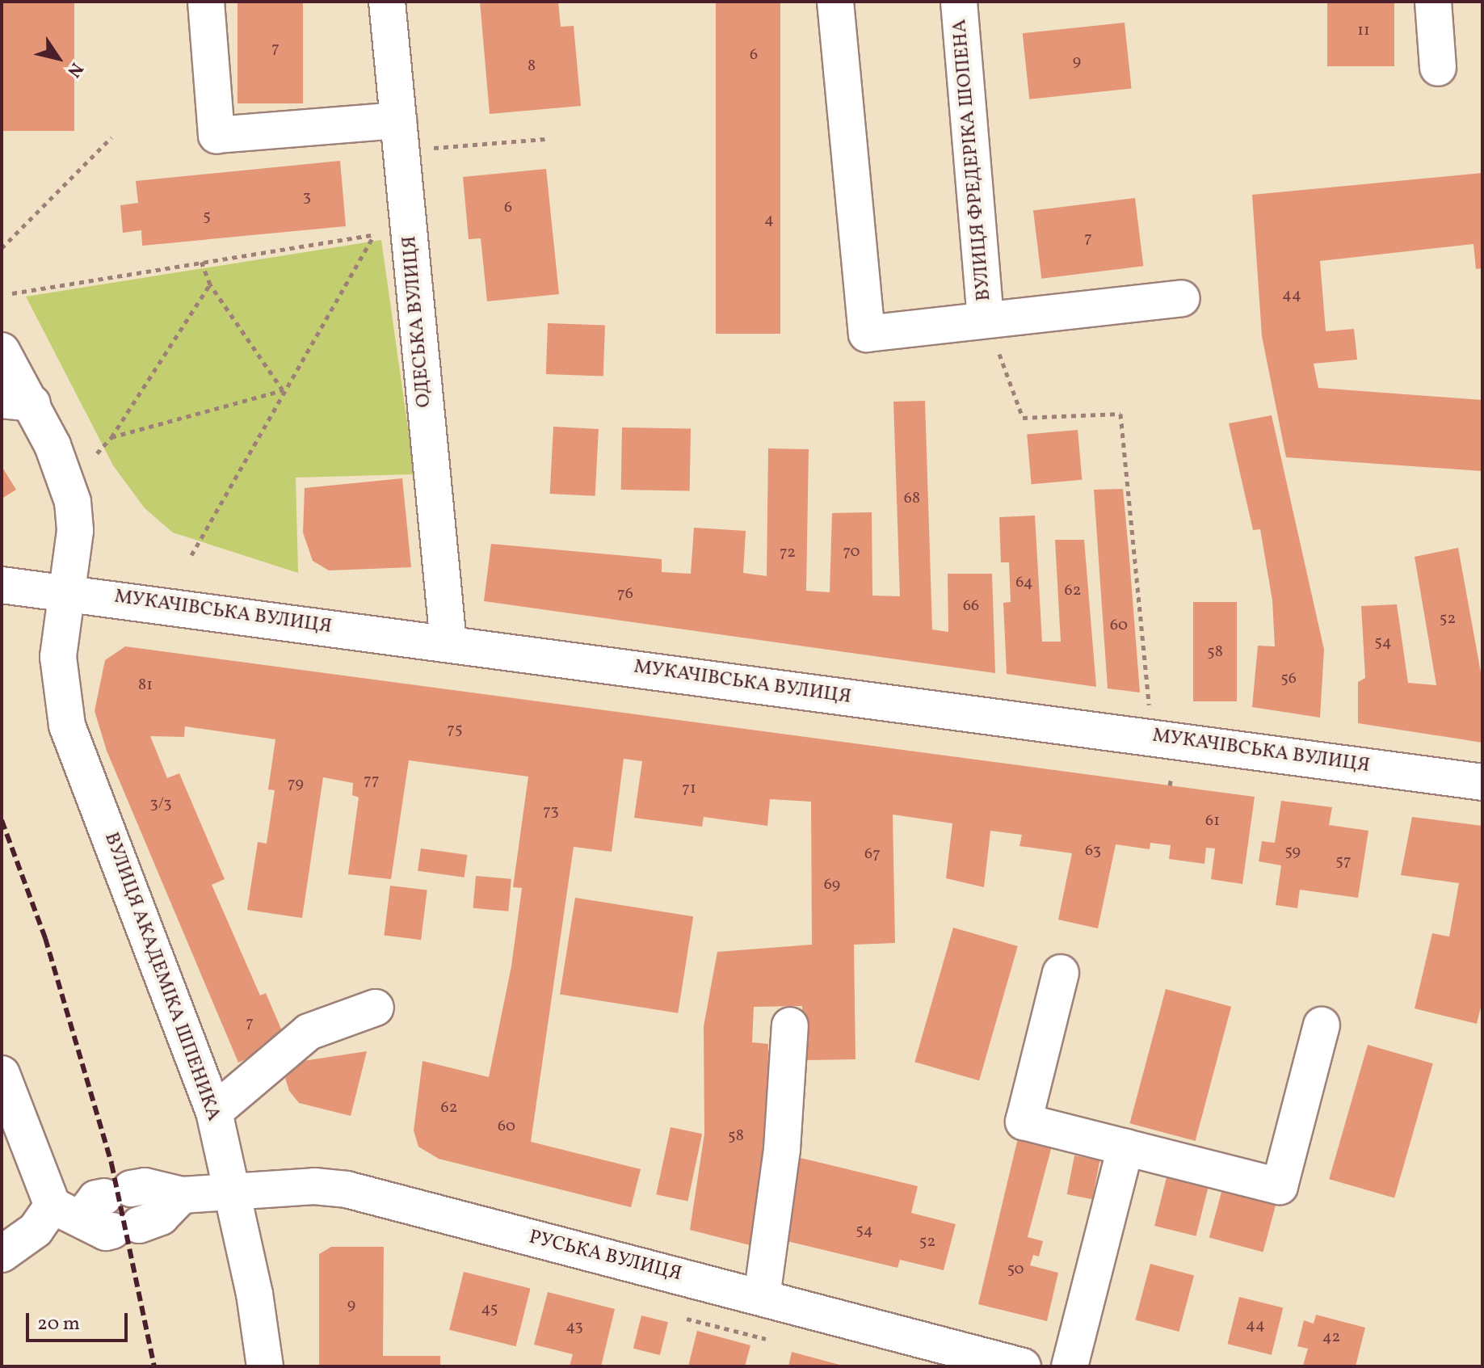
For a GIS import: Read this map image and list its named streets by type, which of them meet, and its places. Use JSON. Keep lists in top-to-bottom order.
{
  "streets": {
    "main road": [
      "ВУЛИЦЯ ФРЕДЕРІКА ШОПЕНА",
      "ОДЕСЬКА ВУЛИЦЯ",
      "МУКАЧІВСЬКА ВУЛИЦЯ",
      "ВУЛИЦЯ АКАДЕМІКА ШПЕНИКА",
      "РУСЬКА ВУЛИЦЯ"
    ]
  },
  "crossings": [
    ["ОДЕСЬКА ВУЛИЦЯ", "МУКАЧІВСЬКА ВУЛИЦЯ"],
    ["МУКАЧІВСЬКА ВУЛИЦЯ", "ВУЛИЦЯ АКАДЕМІКА ШПЕНИКА"],
    ["ВУЛИЦЯ АКАДЕМІКА ШПЕНИКА", "РУСЬКА ВУЛИЦЯ"]
  ],
  "house_numbers": [
    "11",
    "7",
    "6",
    "9",
    "8",
    "3",
    "6",
    "5",
    "4",
    "7",
    "44",
    "68",
    "70",
    "72",
    "64",
    "62",
    "76",
    "66",
    "52",
    "60",
    "54",
    "58",
    "56",
    "81",
    "75",
    "77",
    "79",
    "71",
    "3/3",
    "73",
    "61",
    "63",
    "59",
    "67",
    "57",
    "69",
    "7",
    "62",
    "60",
    "58",
    "54",
    "52",
    "50",
    "9",
    "45",
    "44",
    "43",
    "42"
  ],
  "scale_bar": "20 m",
  "north": "bottom right"
}
